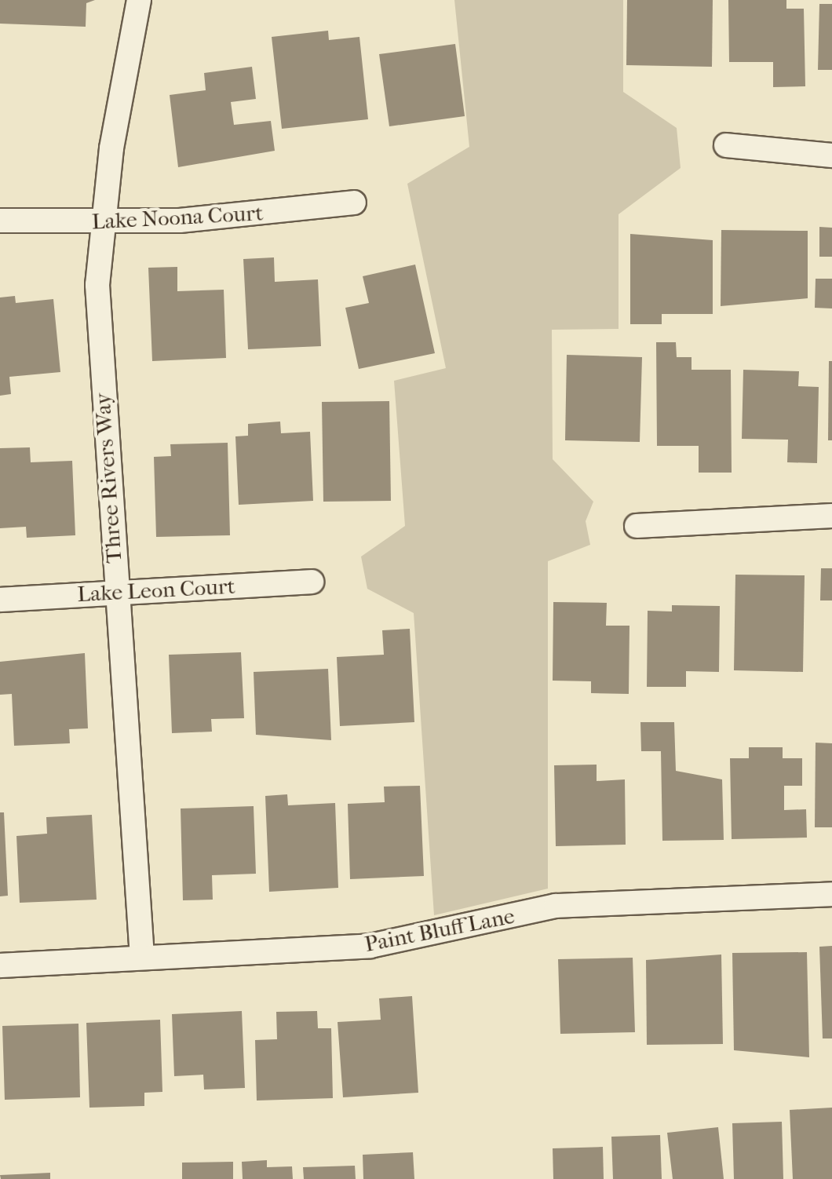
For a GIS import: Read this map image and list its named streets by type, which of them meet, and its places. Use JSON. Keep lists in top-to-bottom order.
{
  "streets": {
    "street": [
      "Lake Noona Court",
      "Three Rivers Way",
      "Lake Leon Court",
      "Paint Bluff Lane"
    ]
  },
  "crossings": [
    ["Lake Noona Court", "Three Rivers Way"],
    ["Three Rivers Way", "Lake Leon Court"],
    ["Three Rivers Way", "Paint Bluff Lane"]
  ]
}
